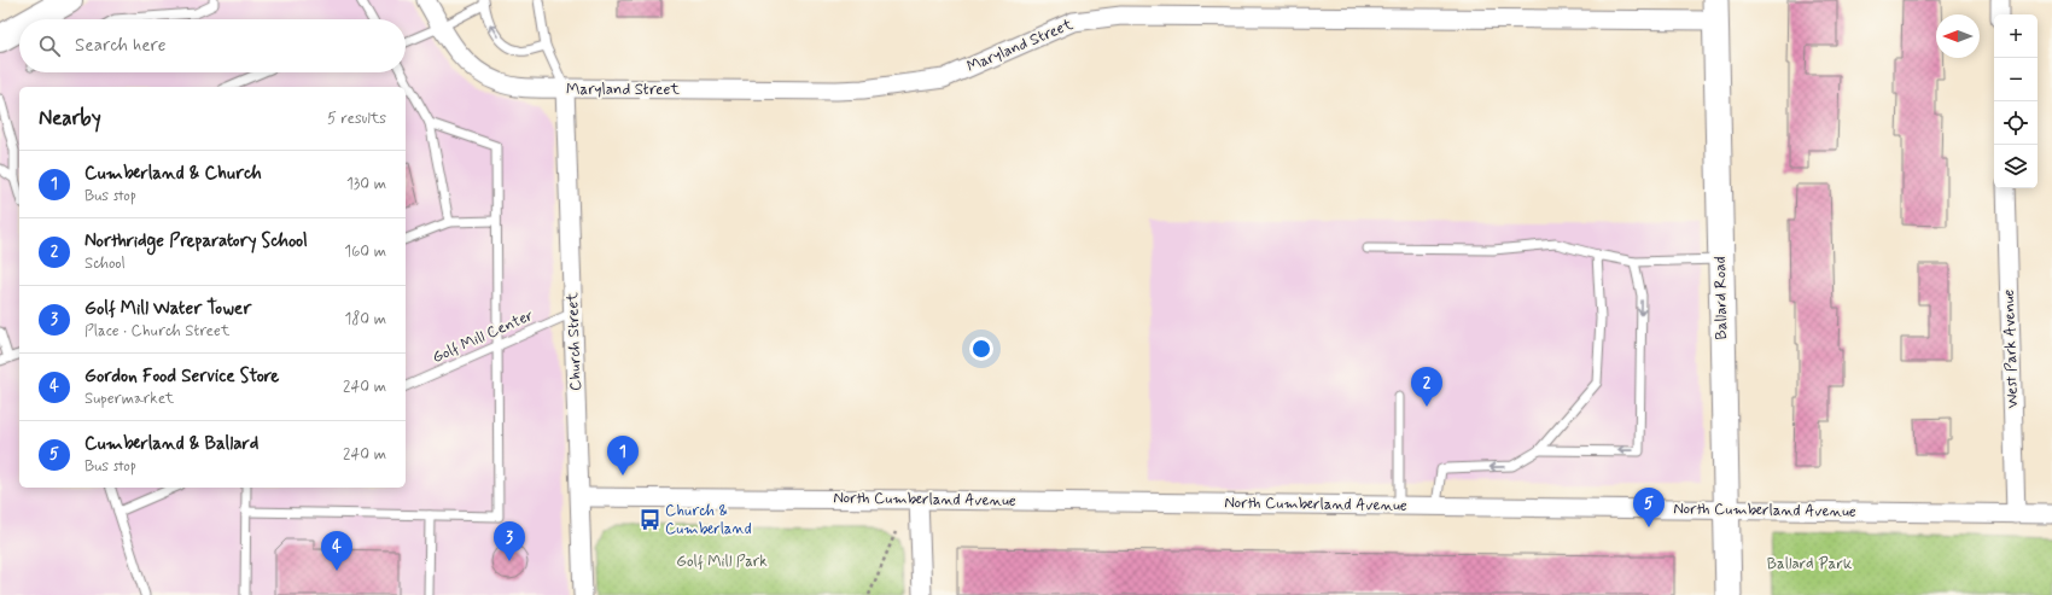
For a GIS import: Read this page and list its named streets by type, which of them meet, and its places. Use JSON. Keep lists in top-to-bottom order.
{
  "streets": {
    "street": [
      "Maryland Street",
      "Ballard Road",
      "Church Street",
      "West Park Avenue",
      "North Cumberland Avenue"
    ],
    "lane": ["Golf Mill Center"]
  },
  "crossings": [
    ["Maryland Street", "Ballard Road"],
    ["Maryland Street", "Church Street"],
    ["Ballard Road", "North Cumberland Avenue"],
    ["Golf Mill Center", "Church Street"],
    ["Church Street", "North Cumberland Avenue"],
    ["West Park Avenue", "North Cumberland Avenue"]
  ],
  "parks": ["Golf Mill Park", "Ballard Park"],
  "places": {
    "bus stop": ["Church & Cumberland"]
  },
  "north": "left",
  "page": {
    "map_buttons": ["+", "−"],
    "search": "Search here",
    "heading": ["Nearby", "5 results"],
    "list": [
      {
        "mark": "1",
        "name": "Cumberland & Church",
        "note": "Bus stop",
        "value": "130 m"
      },
      {
        "mark": "2",
        "name": "Northridge Preparatory School",
        "note": "School",
        "value": "160 m"
      },
      {
        "mark": "3",
        "name": "Golf Mill Water Tower",
        "note": "Place · Church Street",
        "value": "180 m"
      },
      {
        "mark": "4",
        "name": "Gordon Food Service Store",
        "note": "Supermarket",
        "value": "240 m"
      },
      {
        "mark": "5",
        "name": "Cumberland & Ballard",
        "note": "Bus stop",
        "value": "240 m"
      }
    ],
    "pins": [
      "2",
      "1",
      "5",
      "3",
      "4"
    ]
  }
}
